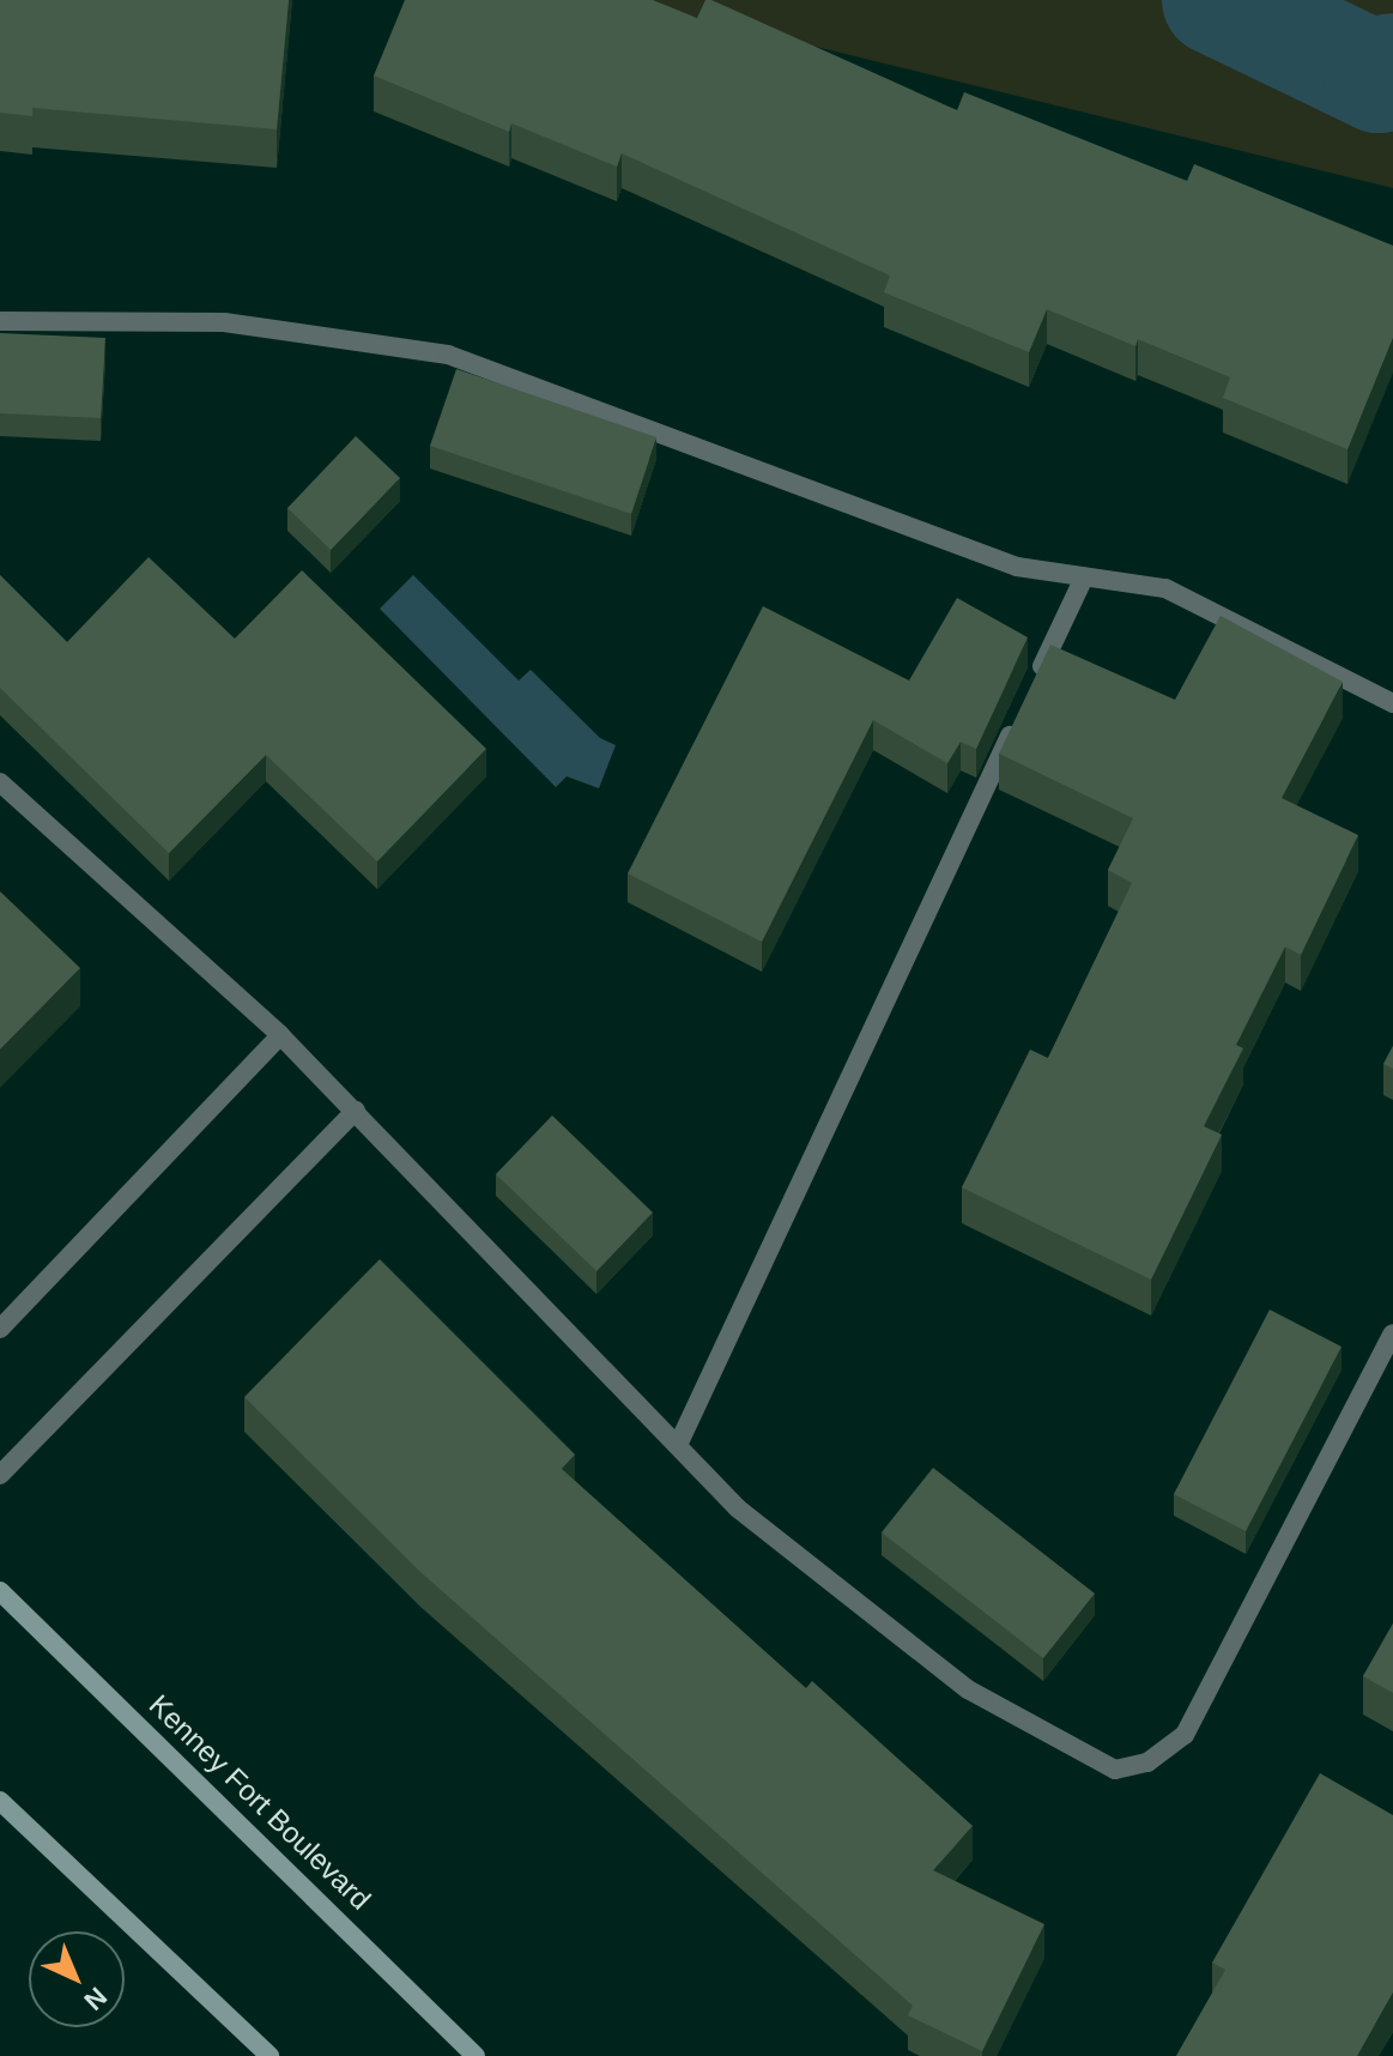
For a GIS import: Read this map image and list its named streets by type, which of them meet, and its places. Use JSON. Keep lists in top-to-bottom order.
{
  "streets": {
    "main road": ["Kenney Fort Boulevard"]
  },
  "north": "bottom right"
}
